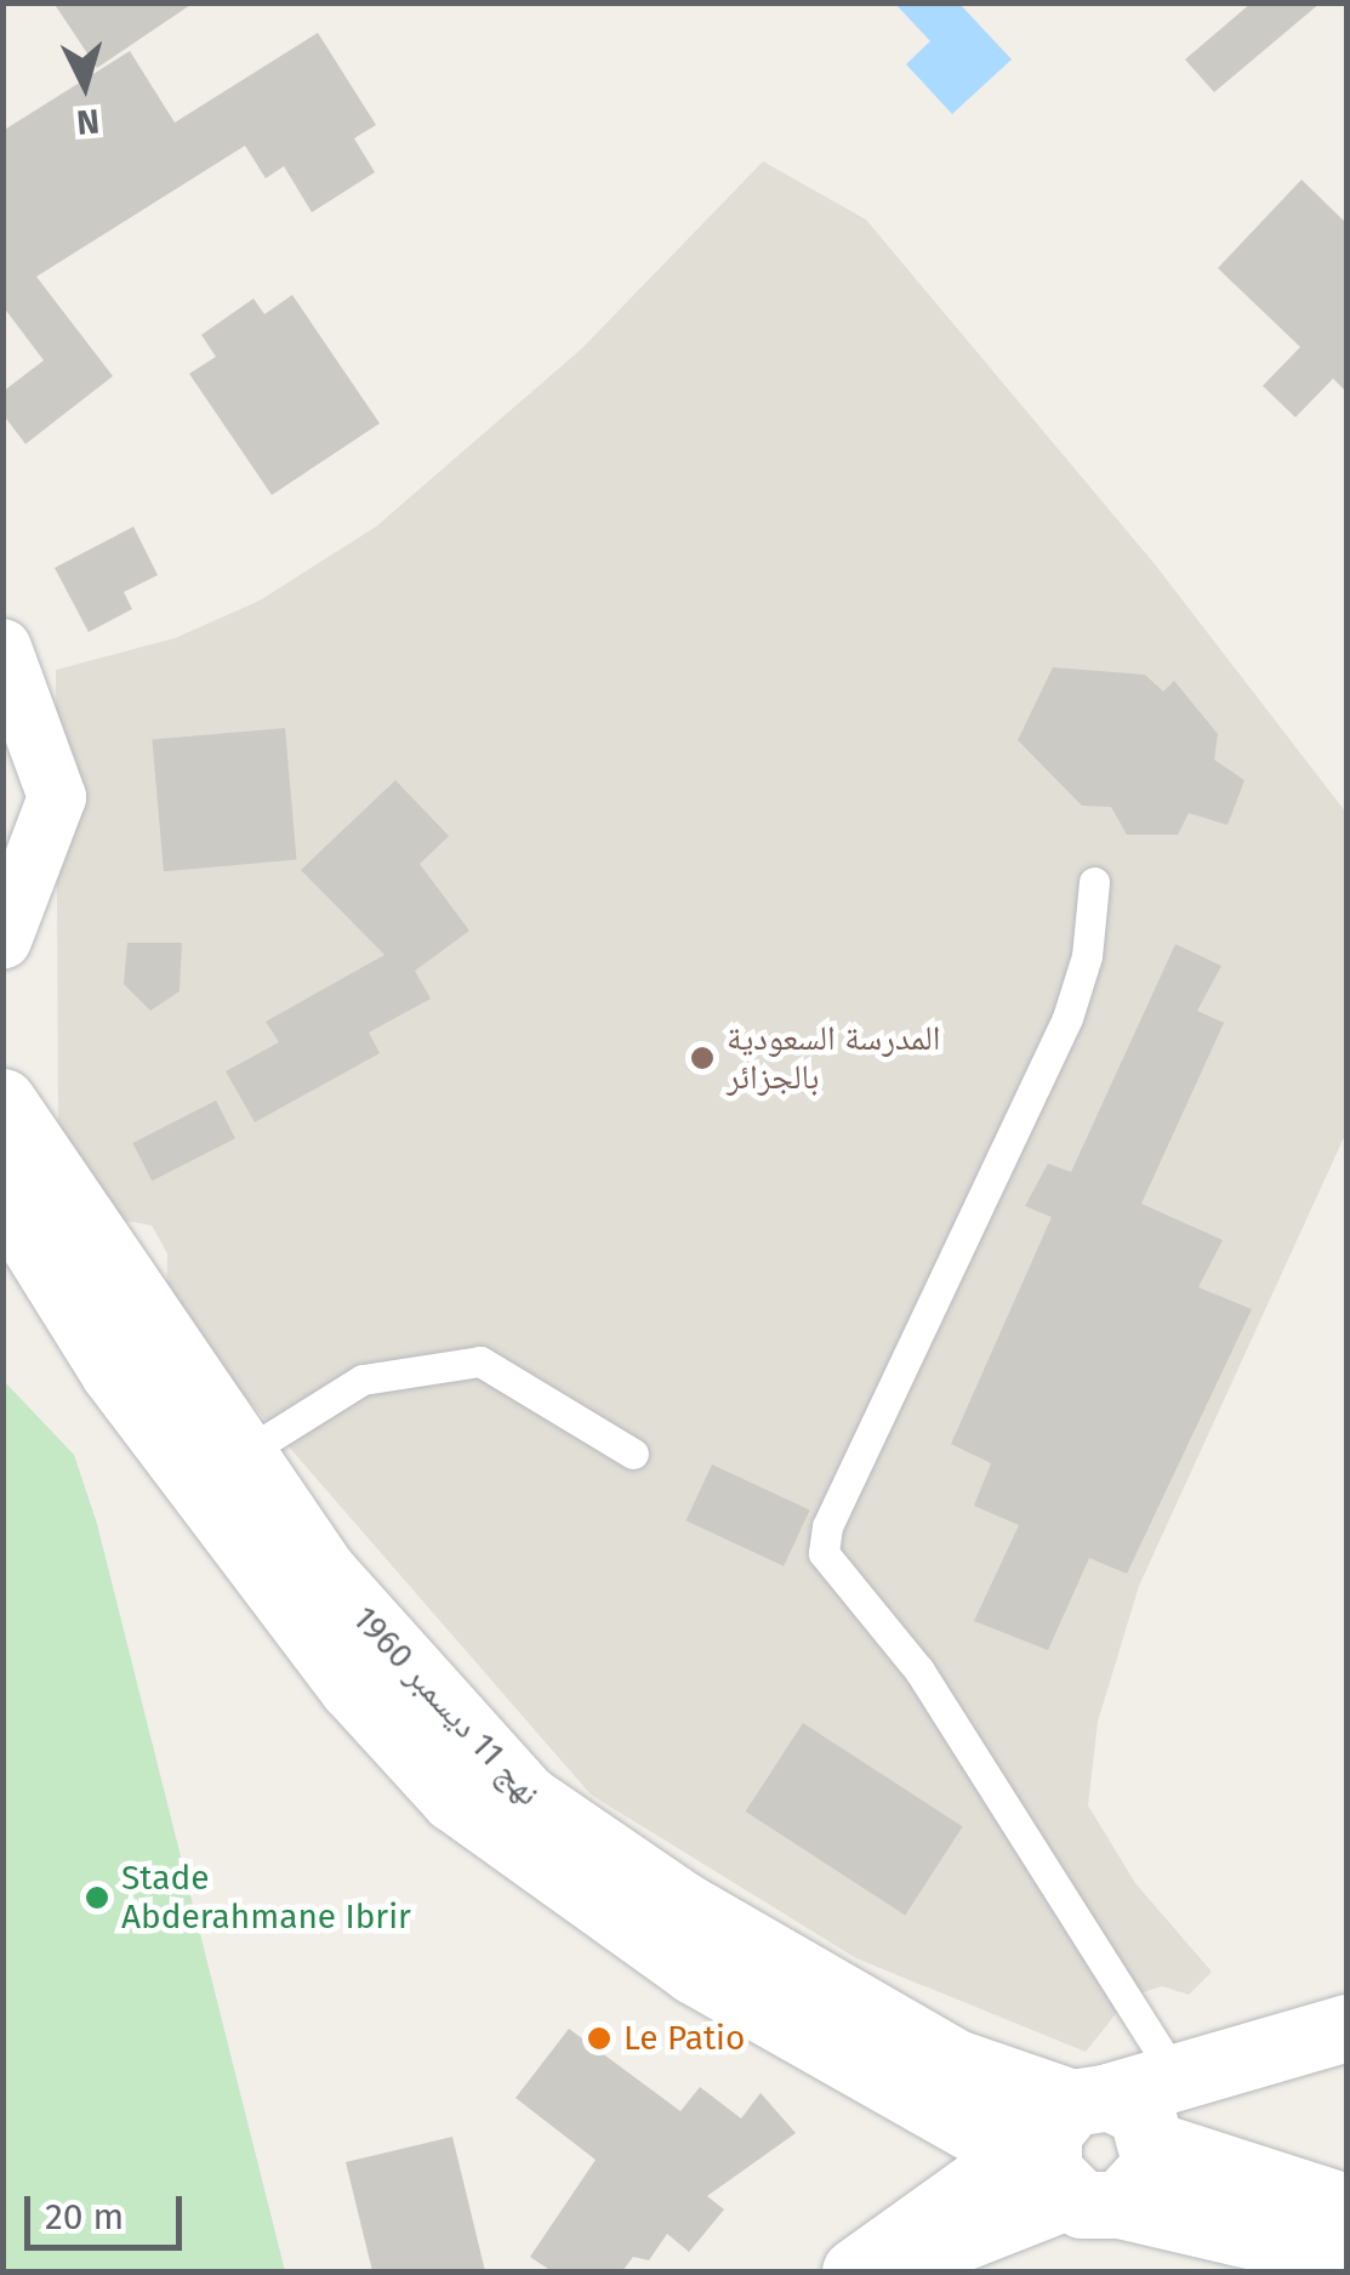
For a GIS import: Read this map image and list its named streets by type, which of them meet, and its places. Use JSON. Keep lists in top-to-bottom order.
{
  "streets": {
    "main road": ["نهج 11 ديسمبر 1960"]
  },
  "places": ["المدرسة السعودية بالجزائر", "Stade Abderahmane Ibrir", "Le Patio"],
  "scale_bar": "20 m",
  "north": "bottom"
}
